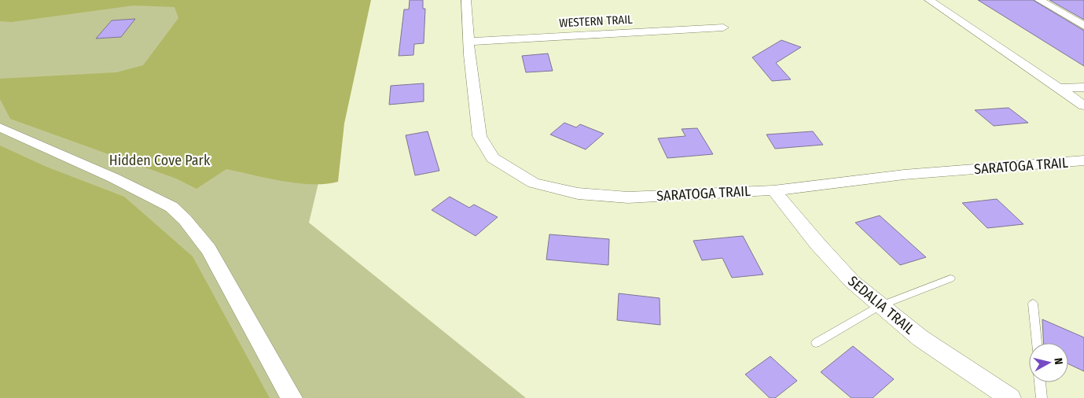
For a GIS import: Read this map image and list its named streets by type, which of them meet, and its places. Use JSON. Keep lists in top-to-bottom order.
{
  "streets": {
    "street": ["WESTERN TRAIL", "SARATOGA TRAIL", "SEDALIA TRAIL"]
  },
  "crossings": [
    ["WESTERN TRAIL", "SARATOGA TRAIL"],
    ["SARATOGA TRAIL", "SEDALIA TRAIL"]
  ],
  "parks": ["Hidden Cove Park"],
  "north": "right"
}
